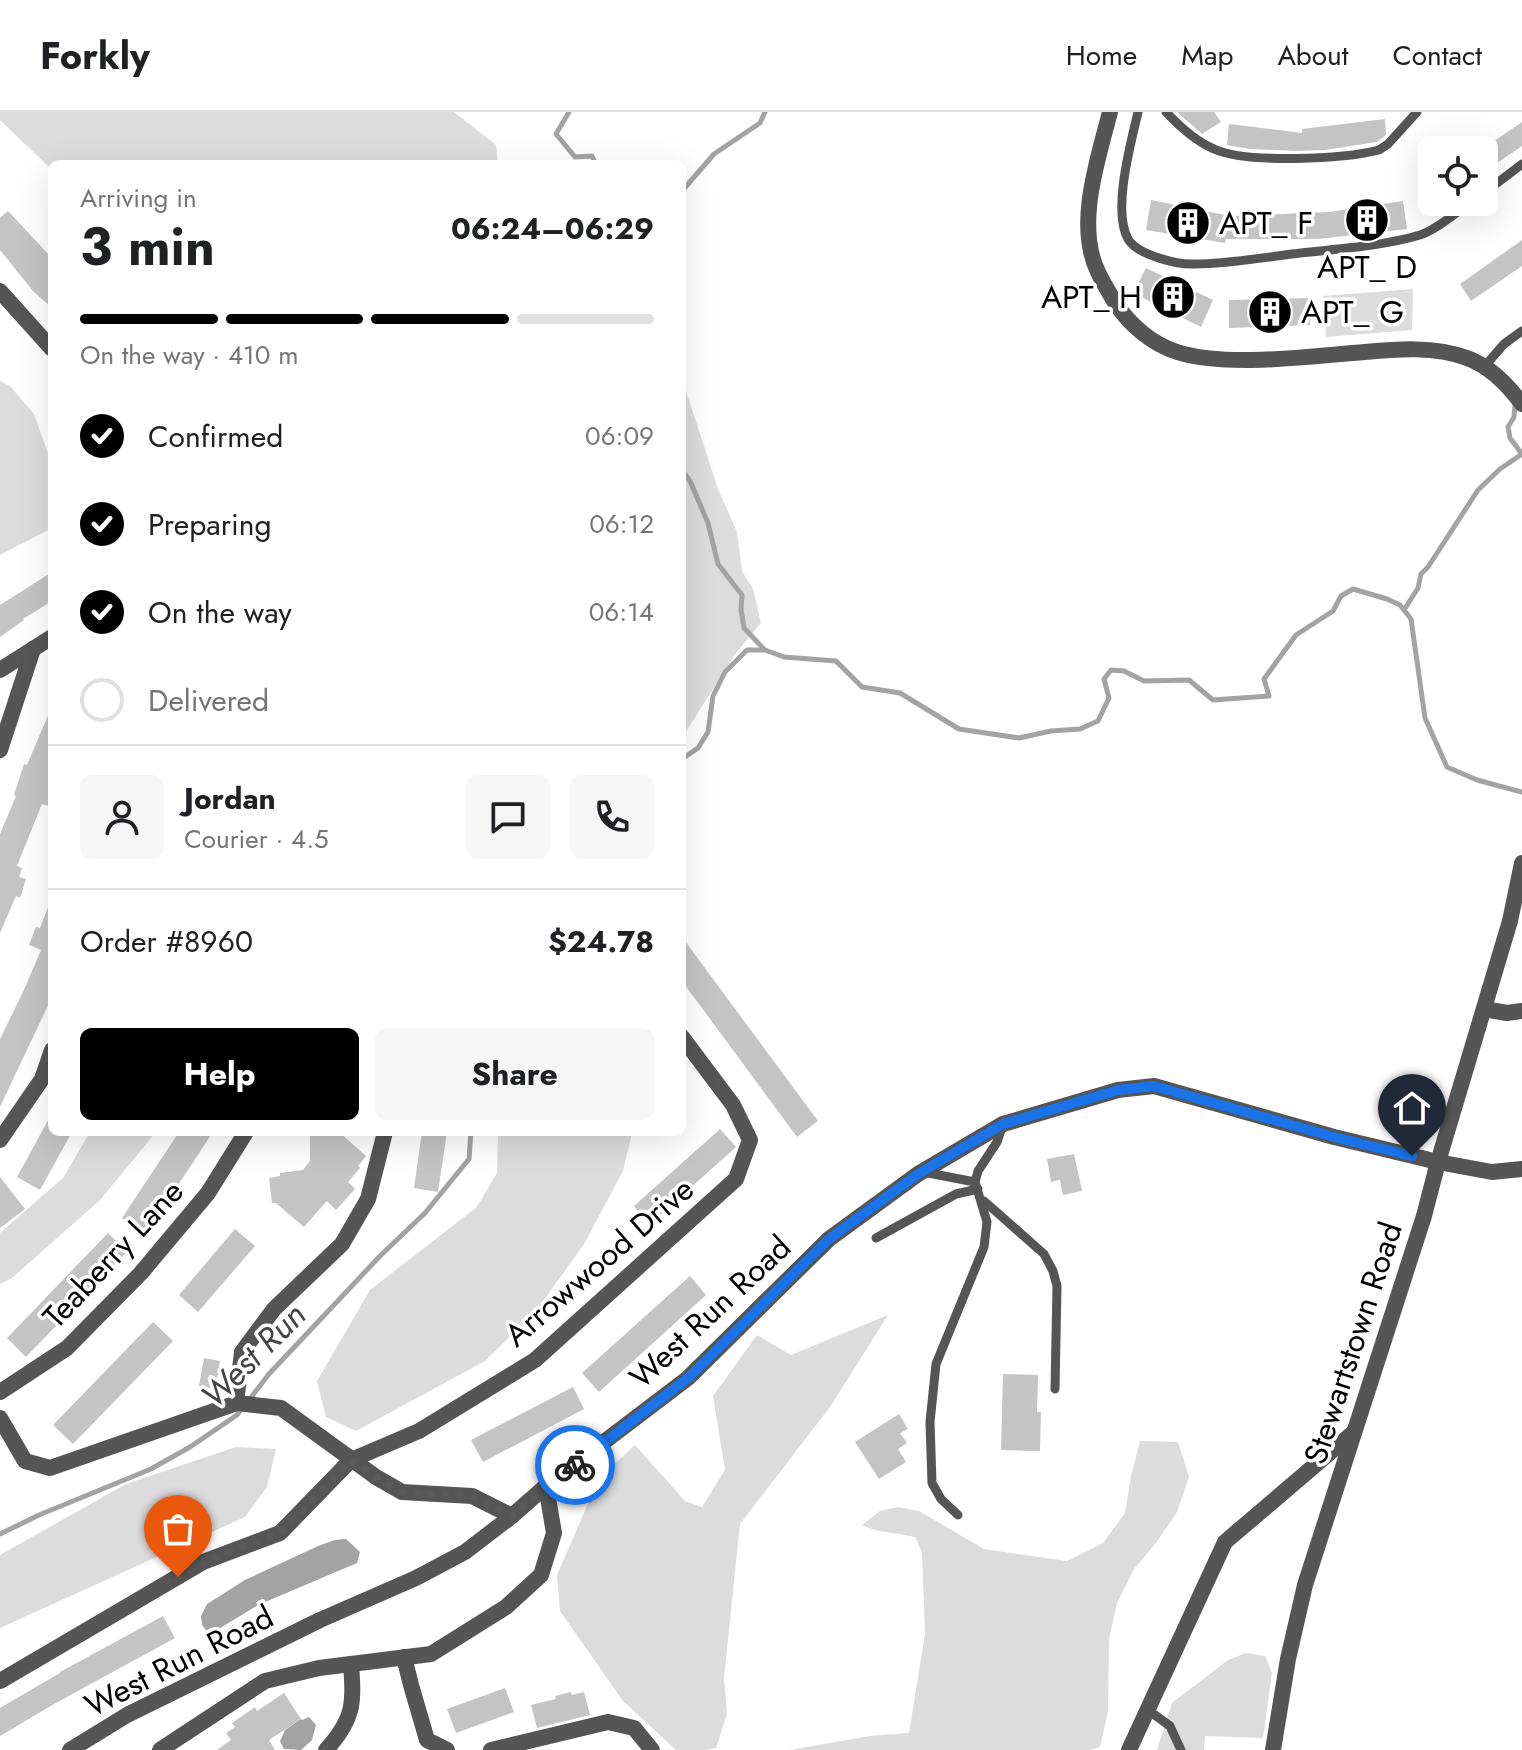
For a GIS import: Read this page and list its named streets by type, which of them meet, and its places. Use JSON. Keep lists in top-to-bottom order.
{
  "streets": {
    "street": [
      "Teaberry Lane",
      "Arrowwood Drive",
      "West Run Road",
      "Stewartstown Road"
    ]
  },
  "crossings": [
    ["West Run Road", "Stewartstown Road"]
  ],
  "water": ["West Run"],
  "places": {
    "building": [
      "APT_ D",
      "APT_ F",
      "APT_ H",
      "APT_ G"
    ]
  },
  "page": {
    "header": "Forkly",
    "nav": [
      "Home",
      "Map",
      "About",
      "Contact"
    ],
    "heading": ["3 min", "Arriving in", "06:24–06:29"],
    "panel": [
      "Jordan",
      "Courier · 4.5",
      "Order #8960",
      "$24.78"
    ],
    "bar": "On the way · 410 m",
    "list": [
      ["Confirmed", "06:09"],
      ["Preparing", "06:12"],
      ["On the way", "06:14"],
      "Delivered"
    ],
    "buttons": ["Help", "Share"]
  }
}
